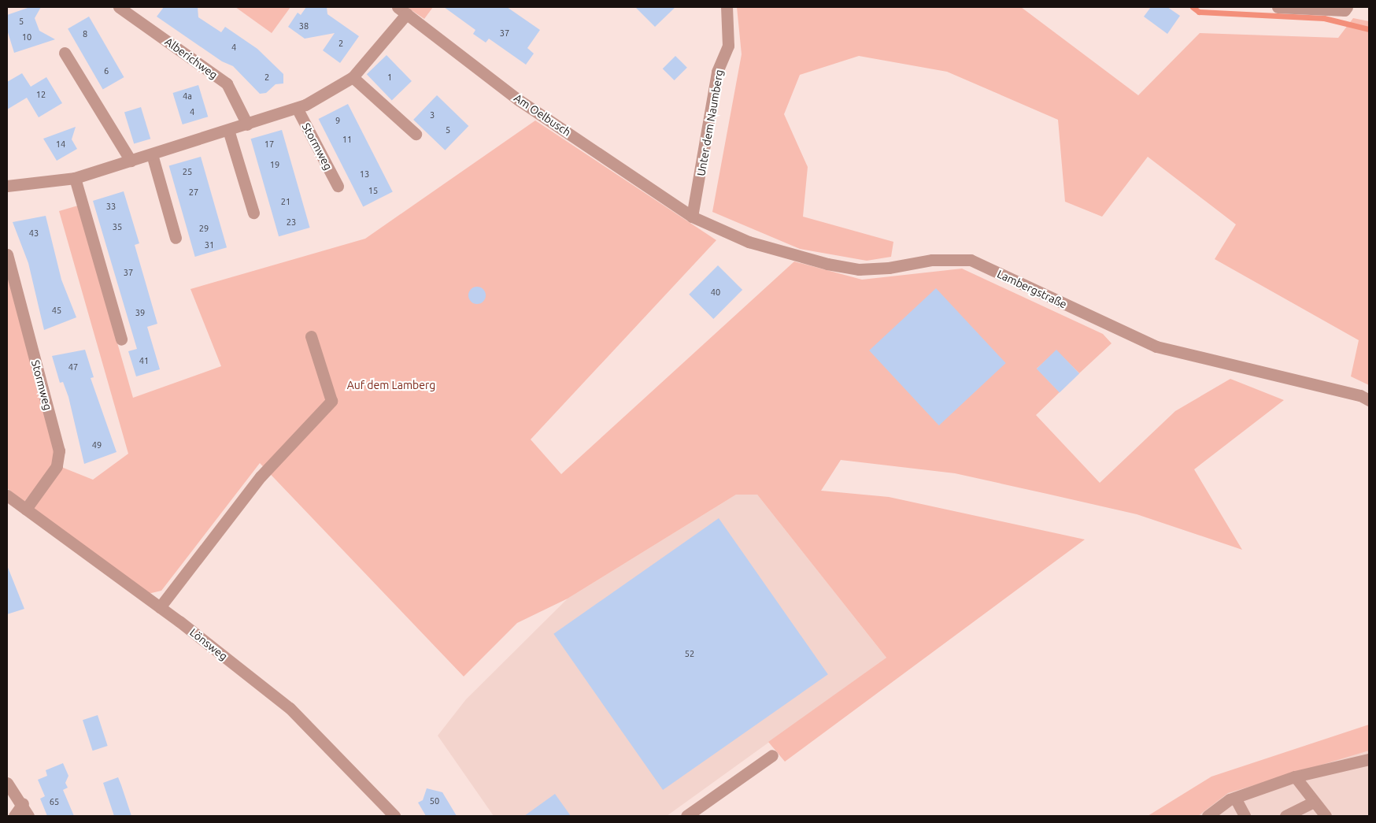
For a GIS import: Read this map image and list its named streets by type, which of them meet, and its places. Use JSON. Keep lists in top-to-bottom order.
{
  "streets": {
    "street": [
      "Alberichweg",
      "Am Oelbusch",
      "Unter dem Naumberg",
      "Stormweg",
      "Lambergstraße",
      "Lönsweg"
    ]
  },
  "crossings": [
    ["Am Oelbusch", "Unter dem Naumberg"],
    ["Am Oelbusch", "Lambergstraße"],
    ["Unter dem Naumberg", "Lambergstraße"],
    ["Stormweg", "Lönsweg"]
  ],
  "parks": ["Auf dem Lamberg"],
  "house_numbers": [
    "5",
    "38",
    "37",
    "8",
    "10",
    "2",
    "4",
    "6",
    "2",
    "1",
    "12",
    "4a",
    "4",
    "3",
    "9",
    "5",
    "11",
    "14",
    "17",
    "19",
    "25",
    "13",
    "15",
    "27",
    "21",
    "33",
    "23",
    "35",
    "29",
    "43",
    "31",
    "37",
    "40",
    "45",
    "39",
    "41",
    "47",
    "49",
    "52",
    "50",
    "65"
  ]
}
